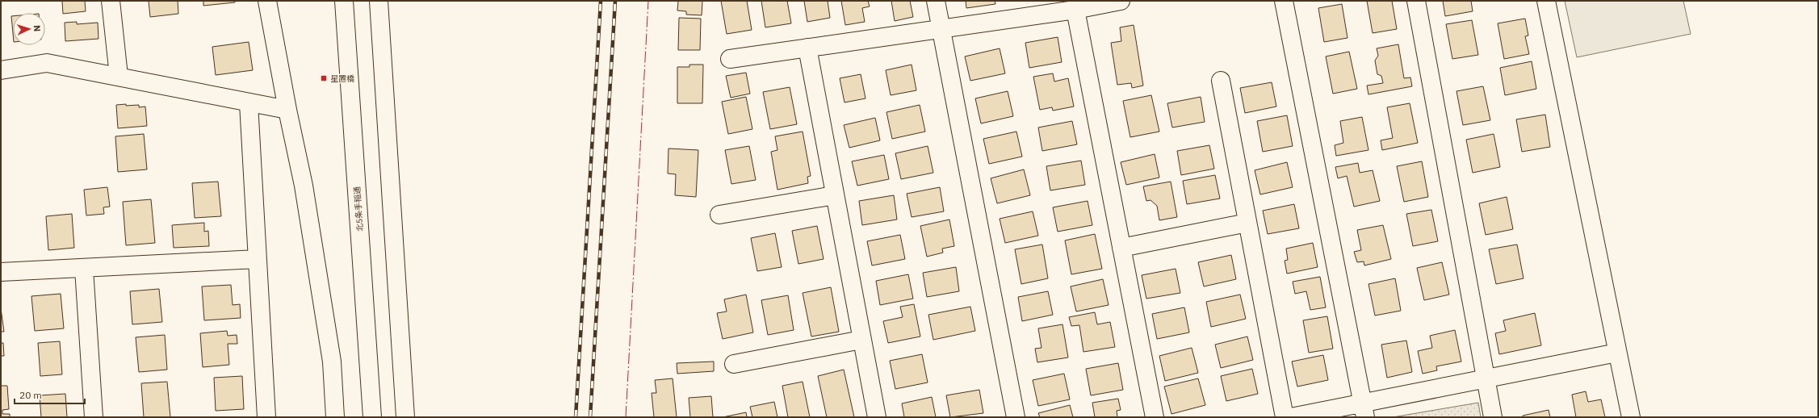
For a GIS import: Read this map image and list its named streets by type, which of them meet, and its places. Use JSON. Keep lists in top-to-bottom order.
{
  "streets": {
    "main road": ["北5条手稲通"]
  },
  "places": {
    "transit": ["星置橋"]
  },
  "scale_bar": "20 m",
  "north": "right"
}
